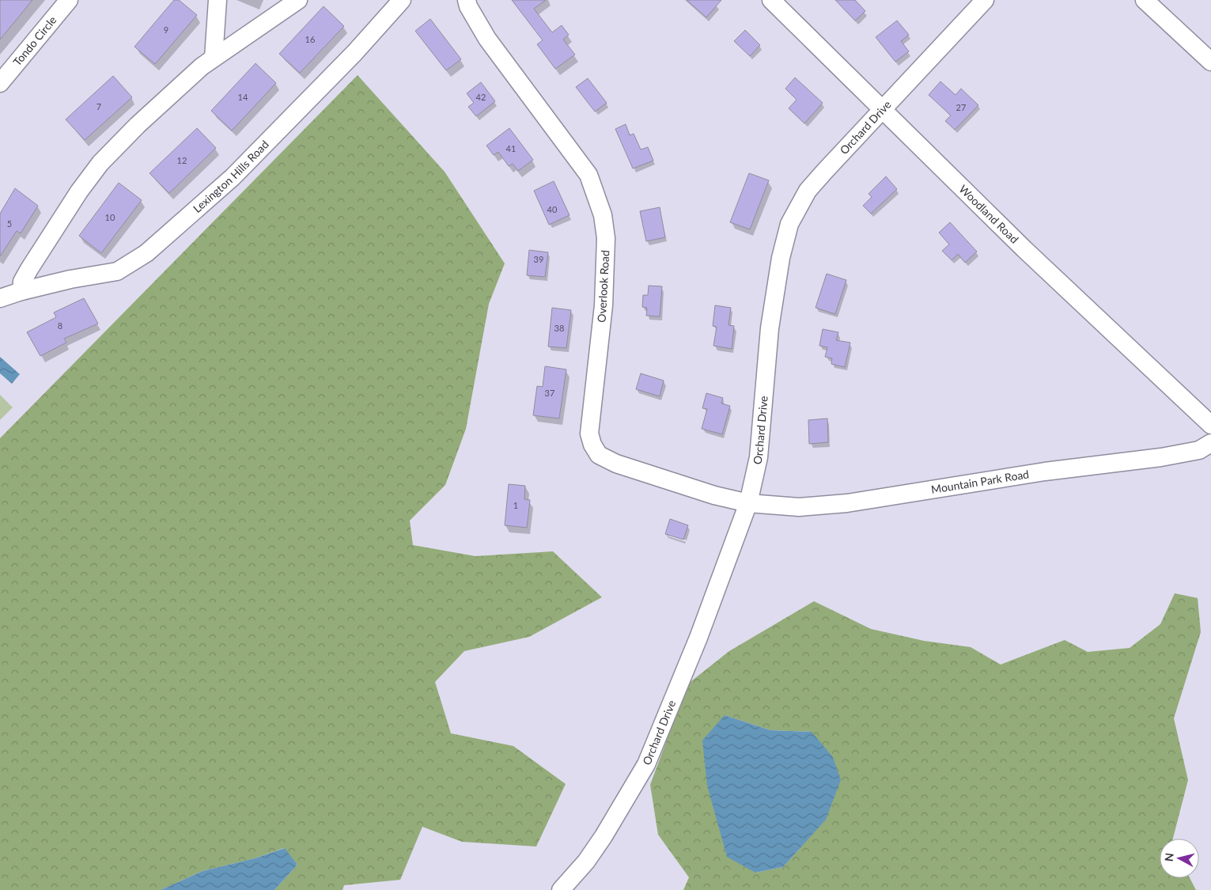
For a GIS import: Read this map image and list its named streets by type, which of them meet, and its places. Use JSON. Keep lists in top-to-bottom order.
{
  "streets": {
    "street": [
      "Tondo Circle",
      "Orchard Drive",
      "Lexington Hills Road",
      "Woodland Road",
      "Overlook Road",
      "Mountain Park Road"
    ]
  },
  "crossings": [
    ["Orchard Drive", "Woodland Road"],
    ["Orchard Drive", "Overlook Road"],
    ["Orchard Drive", "Mountain Park Road"],
    ["Overlook Road", "Mountain Park Road"]
  ],
  "house_numbers": [
    "9",
    "16",
    "14",
    "42",
    "7",
    "27",
    "41",
    "12",
    "40",
    "10",
    "5",
    "39",
    "8",
    "38",
    "37",
    "1"
  ],
  "north": "left"
}
